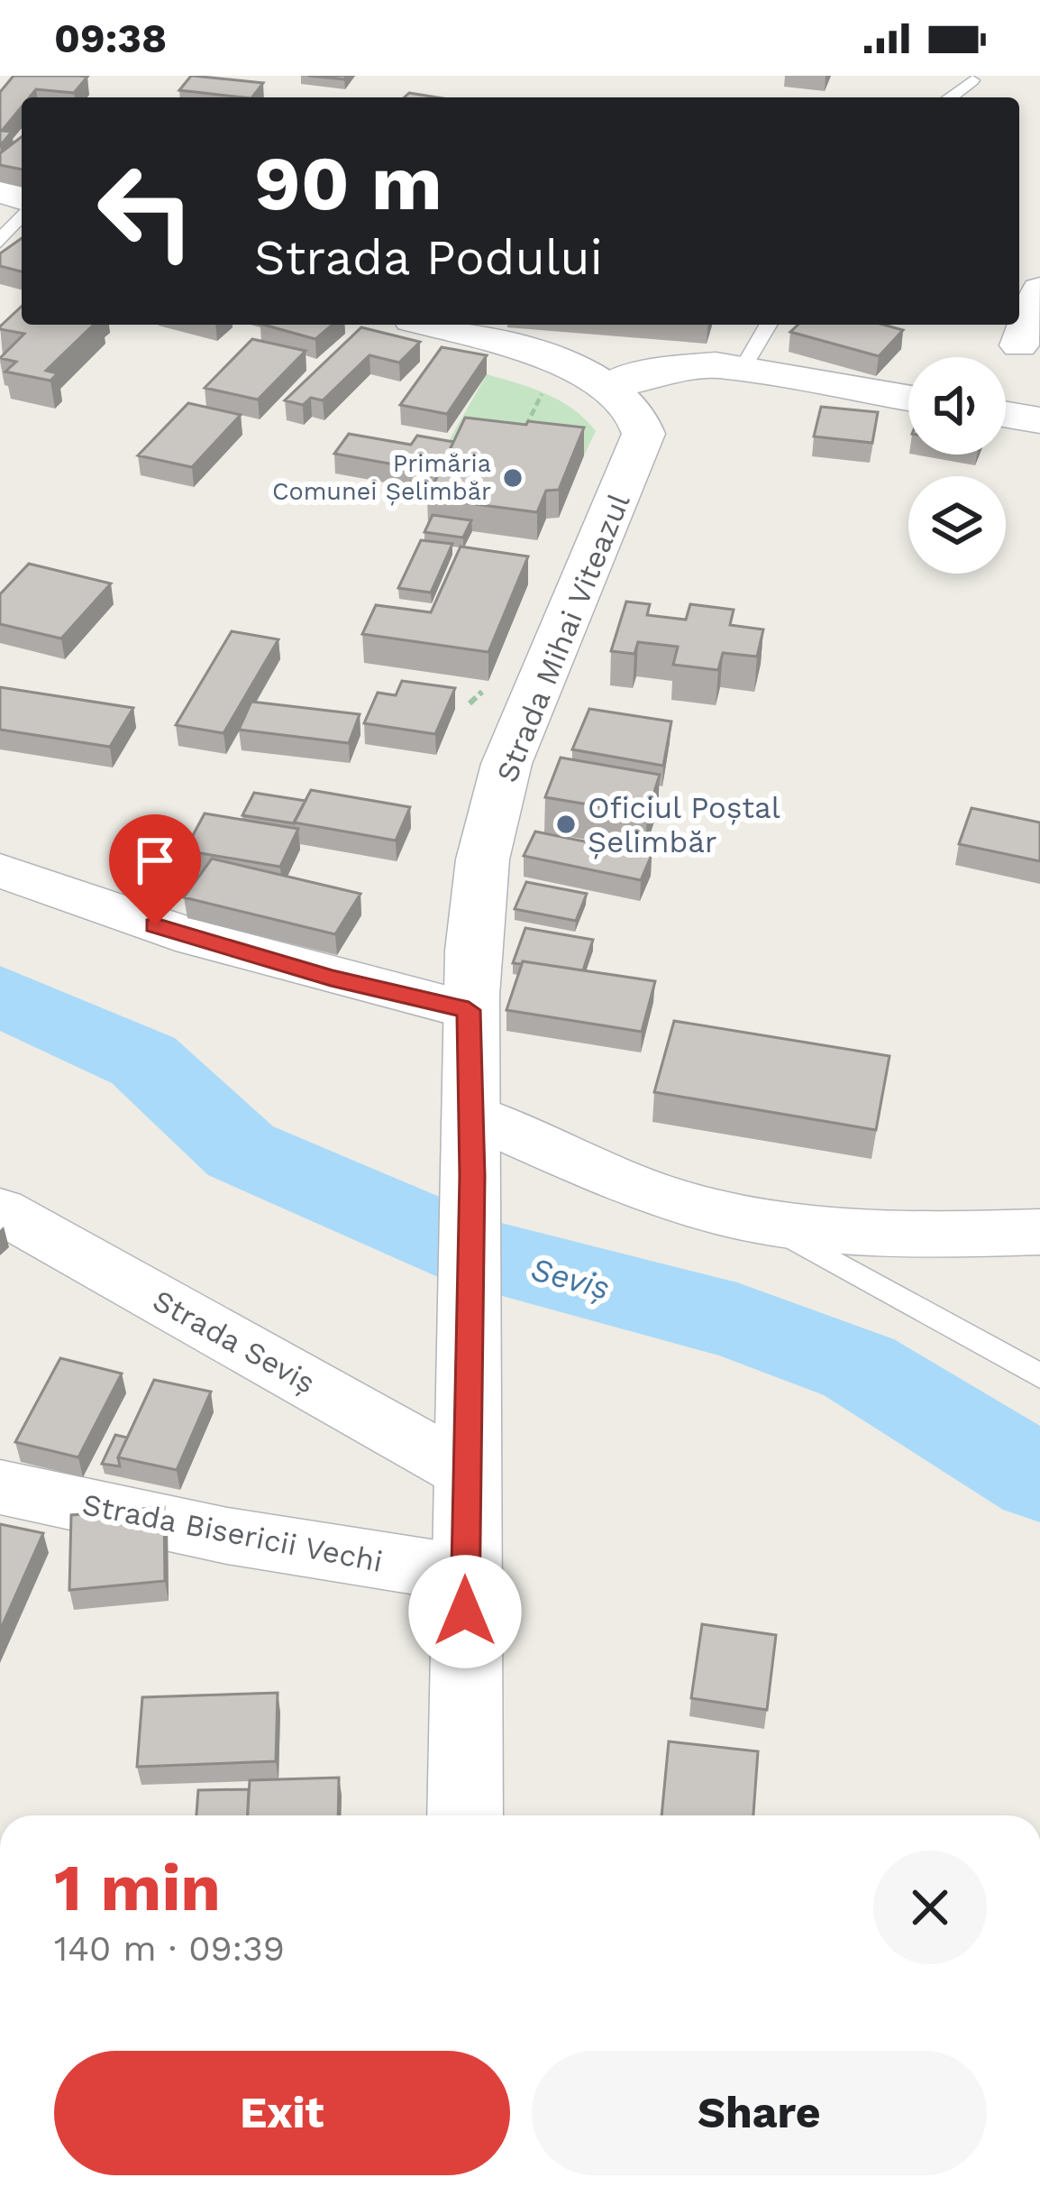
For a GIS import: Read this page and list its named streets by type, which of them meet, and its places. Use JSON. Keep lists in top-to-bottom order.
{
  "streets": {
    "main road": ["Strada Mihai Viteazul"],
    "street": ["Strada Seviș", "Strada Bisericii Vechi"]
  },
  "crossings": [
    ["Strada Mihai Viteazul", "Strada Seviș"],
    ["Strada Mihai Viteazul", "Strada Bisericii Vechi"]
  ],
  "water": ["Seviș"],
  "places": ["Primăria Comunei Șelimbăr", "Oficiul Poștal Șelimbăr"],
  "page": {
    "status": "09:38",
    "turn": ["90 m", "Strada Podului"],
    "heading": ["1 min", "140 m · 09:39"],
    "buttons": ["Exit", "Share"]
  }
}
